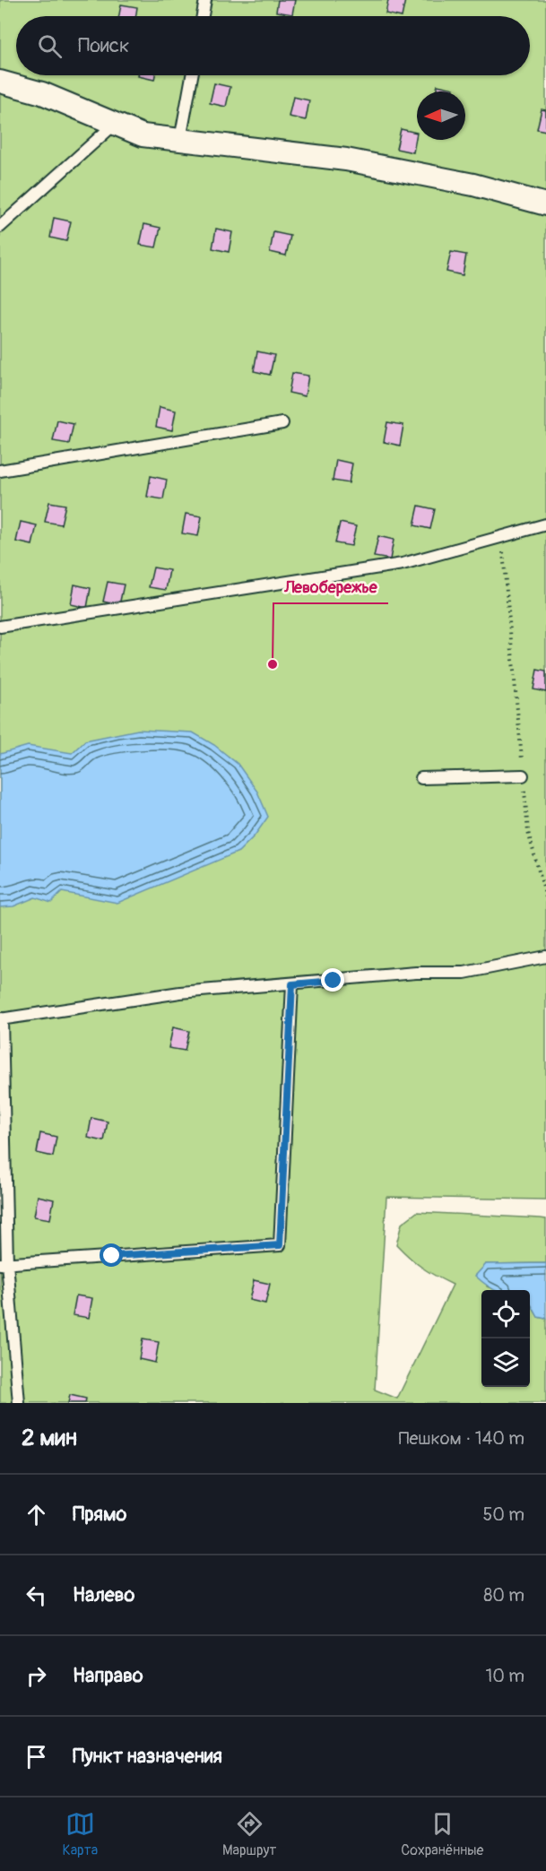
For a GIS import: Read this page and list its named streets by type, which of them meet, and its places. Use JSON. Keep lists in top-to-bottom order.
{
  "places": ["Левобережье"],
  "north": "left",
  "page": {
    "search": "Поиск",
    "heading": ["2 мин", "Пешком · 140 m"],
    "list": [
      ["Прямо", "50 m"],
      ["Налево", "80 m"],
      ["Направо", "10 m"],
      "Пункт назначения"
    ],
    "nav": ["Карта", "Маршрут", "Сохранённые"]
  }
}
